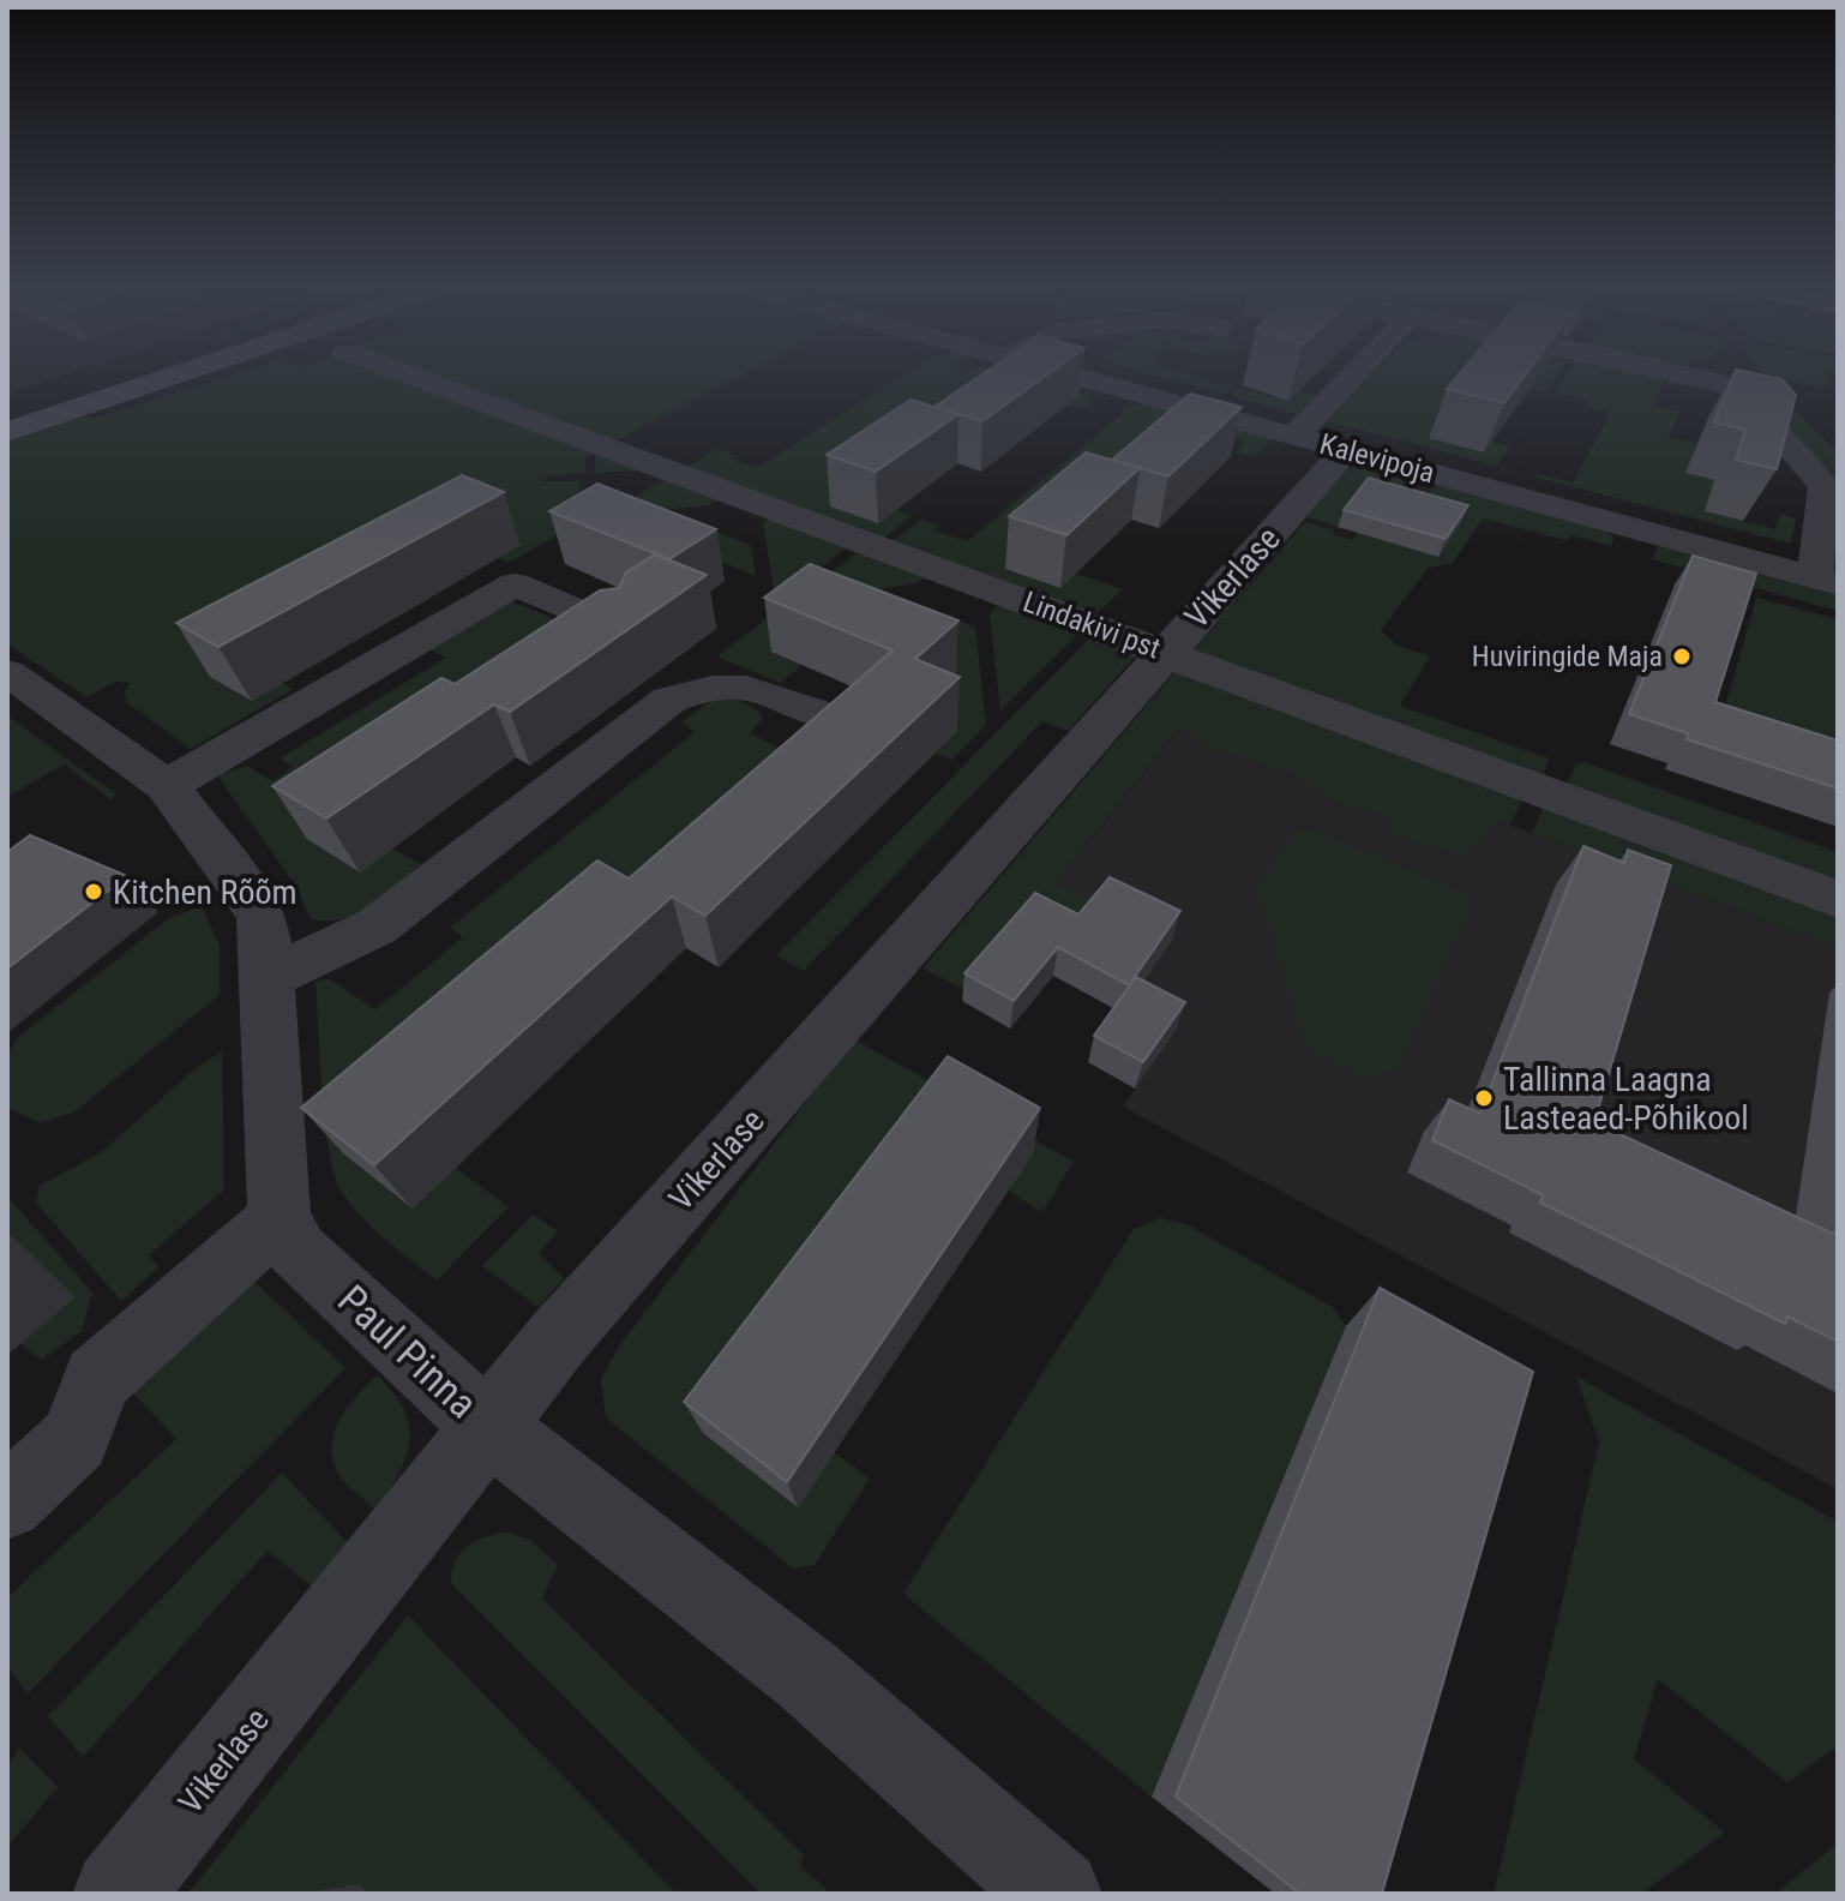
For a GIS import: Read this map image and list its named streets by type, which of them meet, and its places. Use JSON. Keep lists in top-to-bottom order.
{
  "streets": {
    "street": [
      "Kalevipoja",
      "Vikerlase",
      "Lindakivi pst",
      "Paul Pinna"
    ]
  },
  "crossings": [
    ["Kalevipoja", "Vikerlase"],
    ["Vikerlase", "Lindakivi pst"],
    ["Vikerlase", "Paul Pinna"]
  ],
  "places": ["Huviringide Maja", "Kitchen Rõõm", "Tallinna Laagna Lasteaed-Põhikool"]
}
